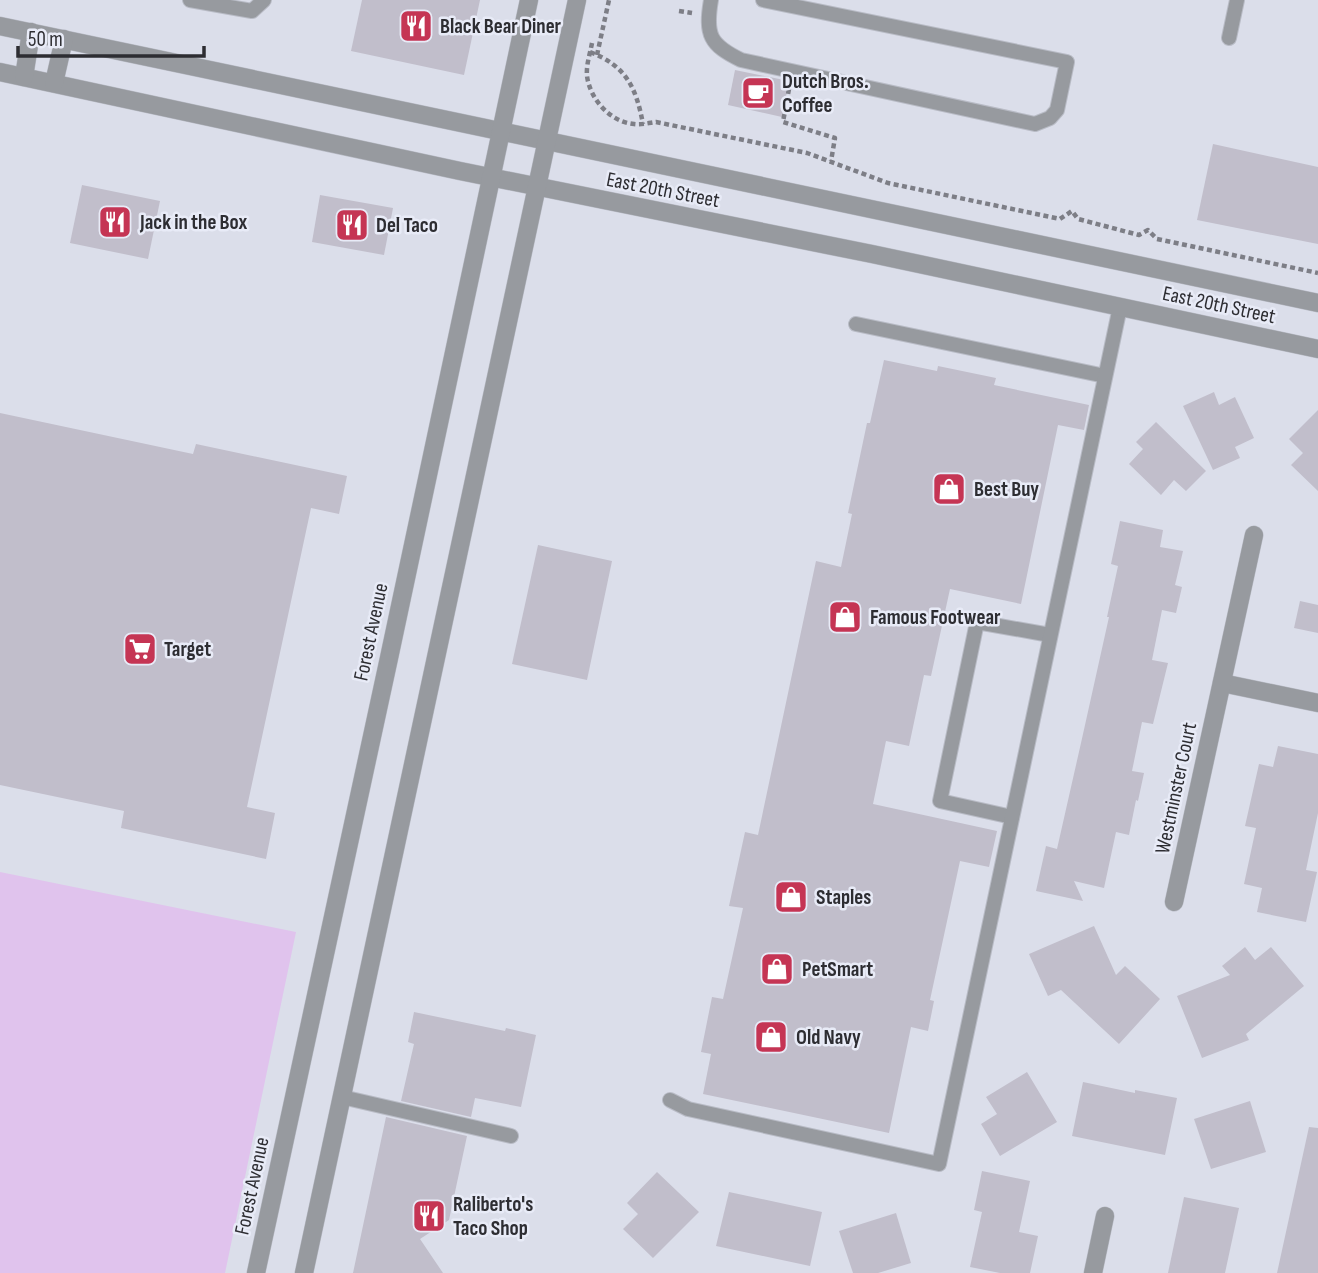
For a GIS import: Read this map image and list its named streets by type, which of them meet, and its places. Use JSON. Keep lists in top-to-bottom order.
{
  "streets": {
    "street": ["East 20th Street", "Forest Avenue", "Westminster Court"]
  },
  "crossings": [
    ["East 20th Street", "Forest Avenue"]
  ],
  "places": {
    "restaurant": [
      "Black Bear Diner",
      "Jack in the Box",
      "Del Taco",
      "Raliberto's Taco Shop"
    ],
    "cafe": ["Dutch Bros. Coffee"],
    "shop": [
      "Best Buy",
      "Famous Footwear",
      "Staples",
      "PetSmart",
      "Old Navy"
    ],
    "supermarket": ["Target"]
  },
  "scale_bar": "50 m"
}
